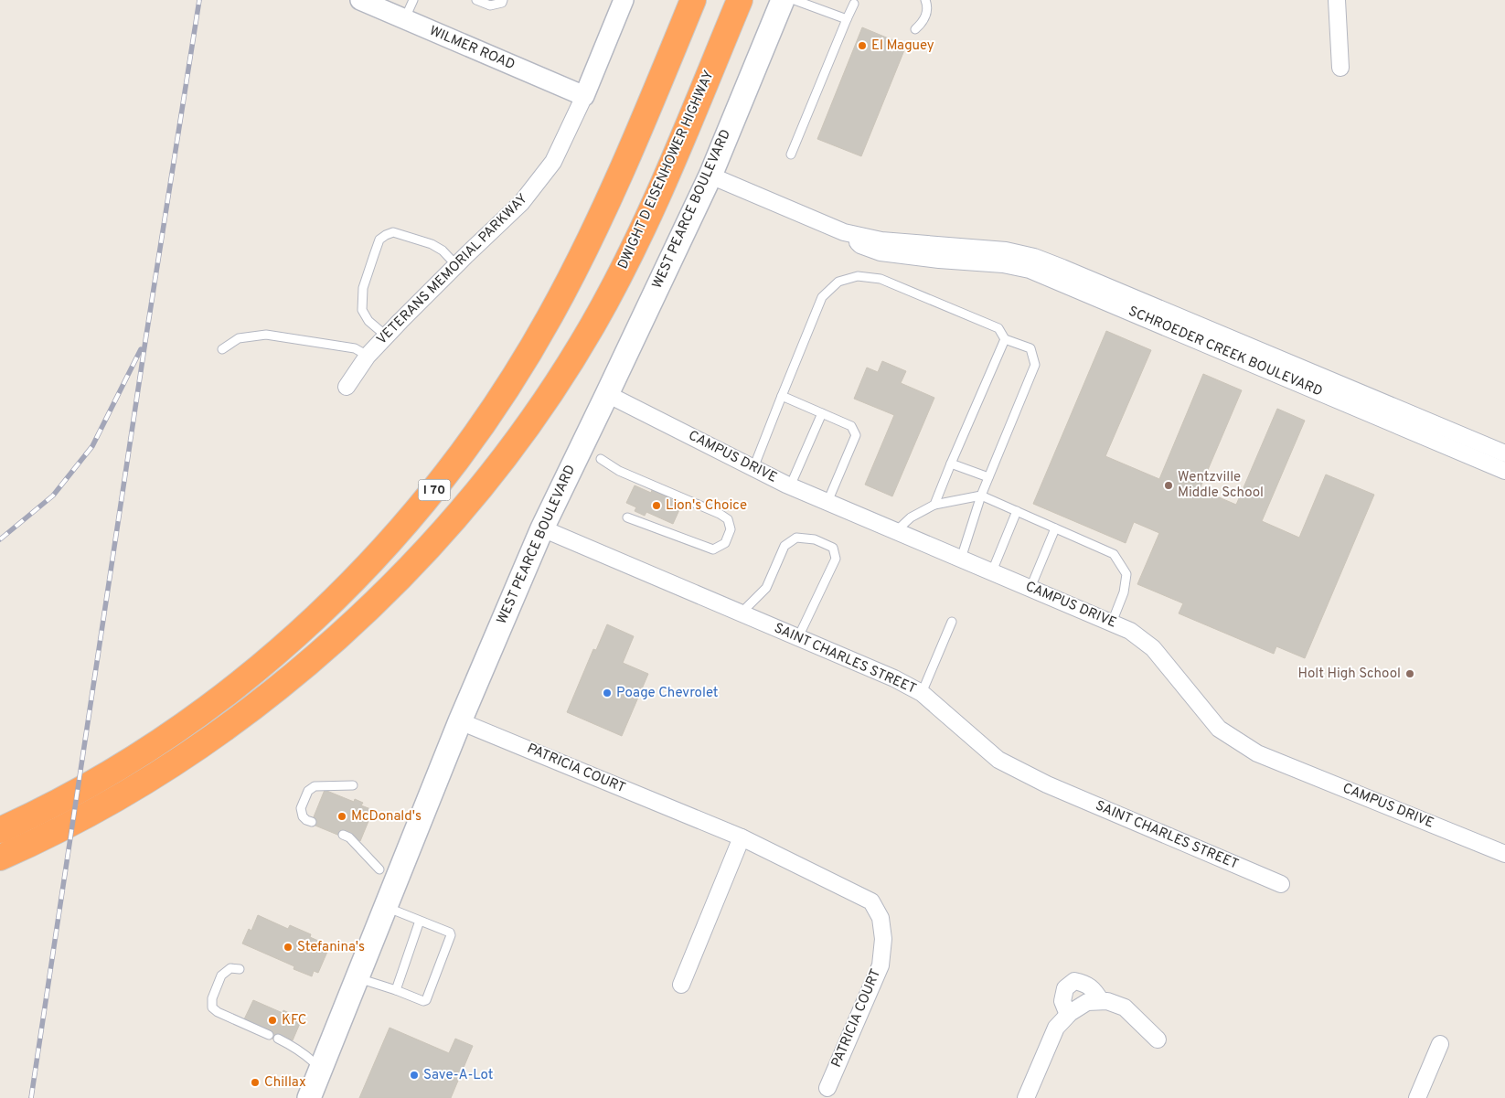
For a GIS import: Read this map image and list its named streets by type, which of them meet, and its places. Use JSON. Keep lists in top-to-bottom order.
{
  "streets": {
    "highway": ["DWIGHT D EISENHOWER HIGHWAY", "I 70"],
    "main road": ["WEST PEARCE BOULEVARD"],
    "street": [
      "WILMER ROAD",
      "VETERANS MEMORIAL PARKWAY",
      "SCHROEDER CREEK BOULEVARD",
      "CAMPUS DRIVE",
      "SAINT CHARLES STREET",
      "PATRICIA COURT"
    ]
  },
  "crossings": [
    ["WILMER ROAD", "VETERANS MEMORIAL PARKWAY"],
    ["WEST PEARCE BOULEVARD", "SCHROEDER CREEK BOULEVARD"],
    ["WEST PEARCE BOULEVARD", "CAMPUS DRIVE"],
    ["WEST PEARCE BOULEVARD", "SAINT CHARLES STREET"],
    ["WEST PEARCE BOULEVARD", "PATRICIA COURT"]
  ],
  "places": [
    "El Maguey",
    "Wentzville Middle School",
    "Lion's Choice",
    "Holt High School",
    "Poage Chevrolet",
    "McDonald's",
    "Stefanina's",
    "KFC",
    "Save-A-Lot",
    "Chillax"
  ]
}
